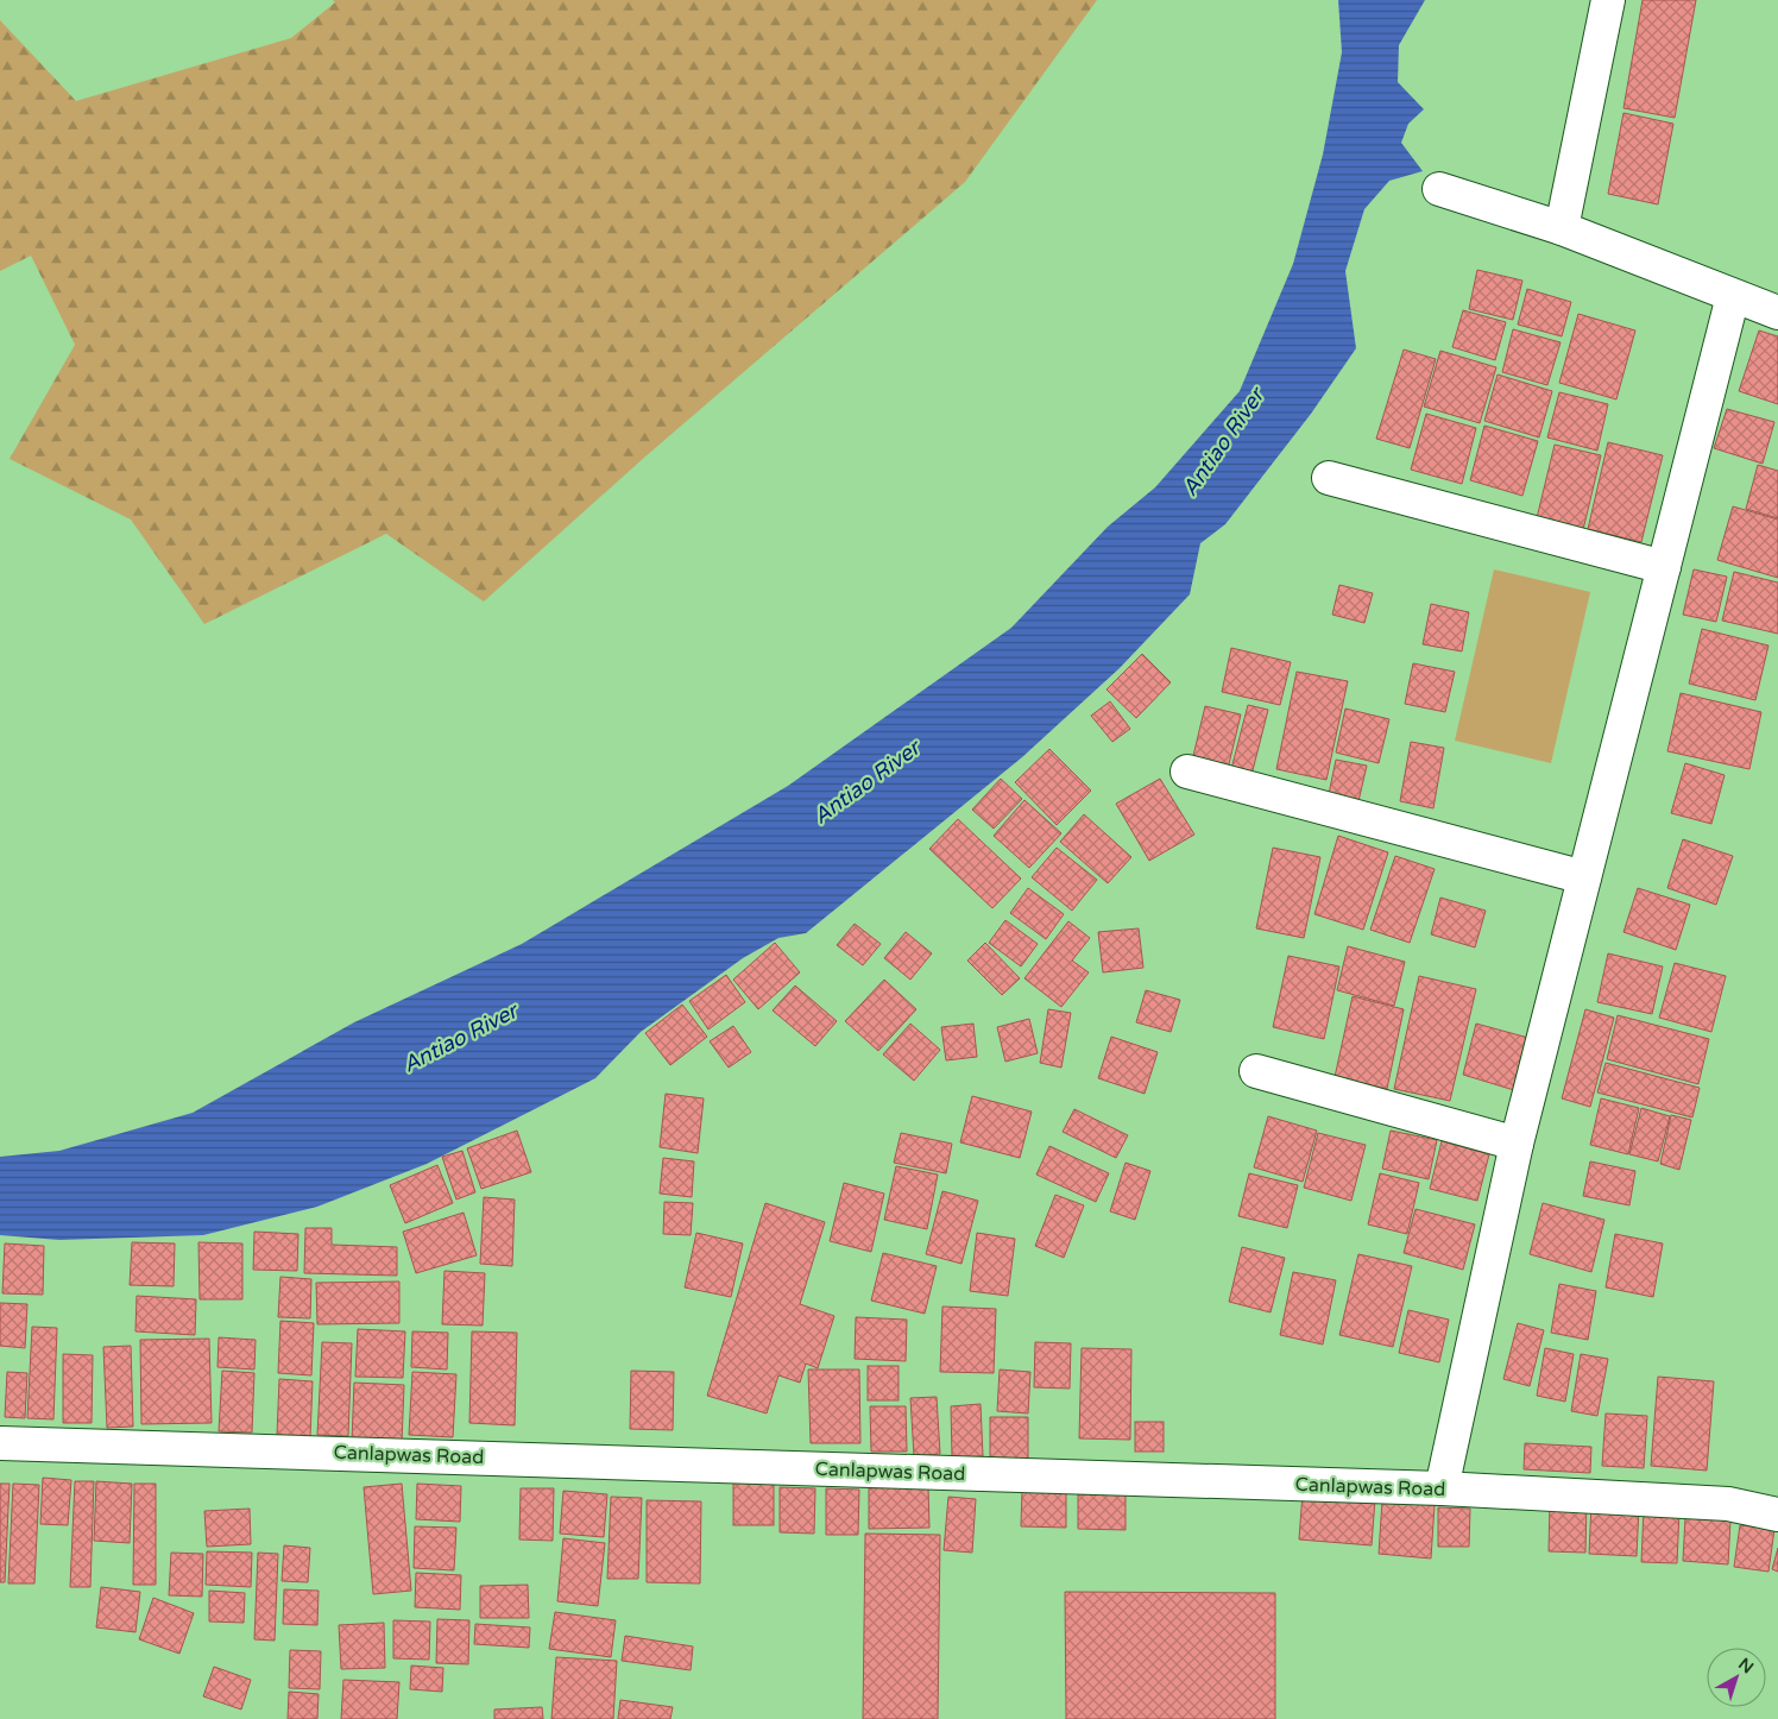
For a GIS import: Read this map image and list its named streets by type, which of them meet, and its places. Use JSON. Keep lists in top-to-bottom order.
{
  "streets": {
    "street": ["Canlapwas Road"]
  },
  "water": ["Antiao River"],
  "north": "top right"
}
